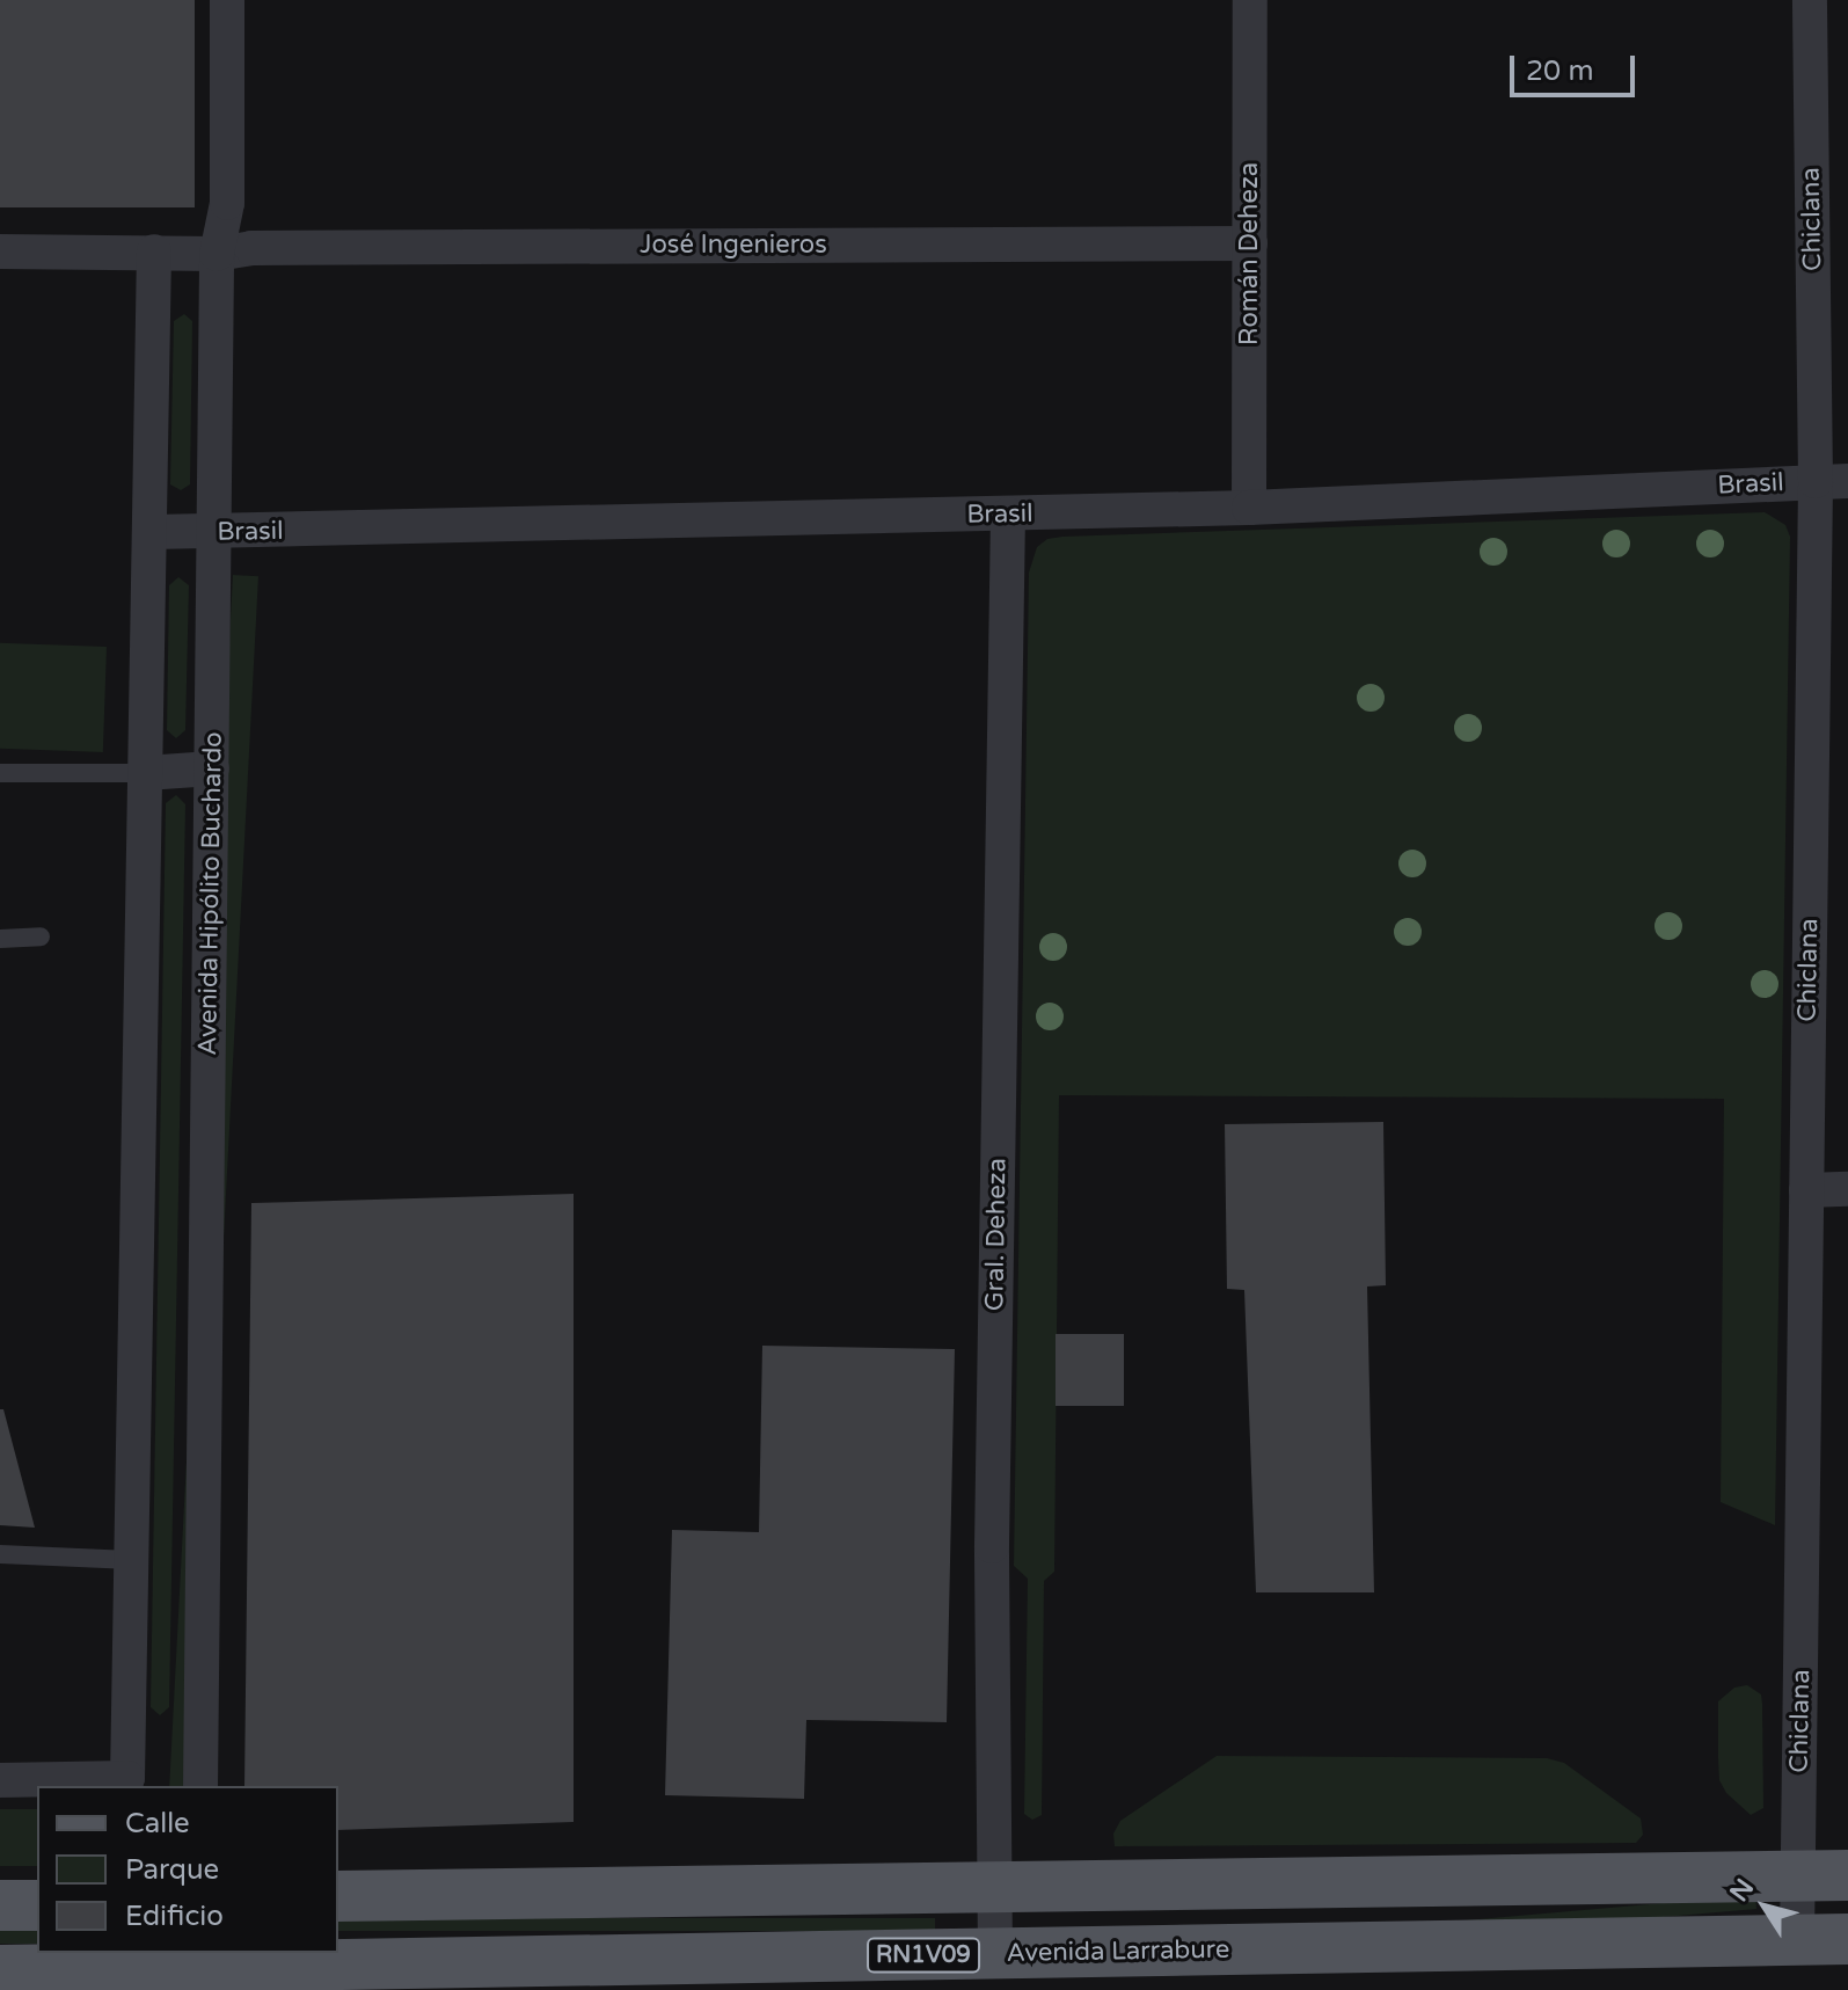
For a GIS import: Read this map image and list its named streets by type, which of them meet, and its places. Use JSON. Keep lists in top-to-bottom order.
{
  "streets": {
    "main road": ["Avenida Larrabure", "RN1V09"],
    "street": [
      "Chiclana",
      "José Ingenieros",
      "Román Deheza",
      "Brasil",
      "Avenida Hipólito Buchardo",
      "Gral. Deheza"
    ]
  },
  "crossings": [
    ["Chiclana", "Brasil"],
    ["Chiclana", "Avenida Larrabure"],
    ["José Ingenieros", "Román Deheza"],
    ["José Ingenieros", "Avenida Hipólito Buchardo"],
    ["Román Deheza", "Brasil"],
    ["Brasil", "Avenida Hipólito Buchardo"],
    ["Brasil", "Gral. Deheza"],
    ["Gral. Deheza", "Avenida Larrabure"]
  ],
  "legend": ["Calle", "Parque", "Edificio"],
  "scale_bar": "20 m",
  "north": "top left"
}
